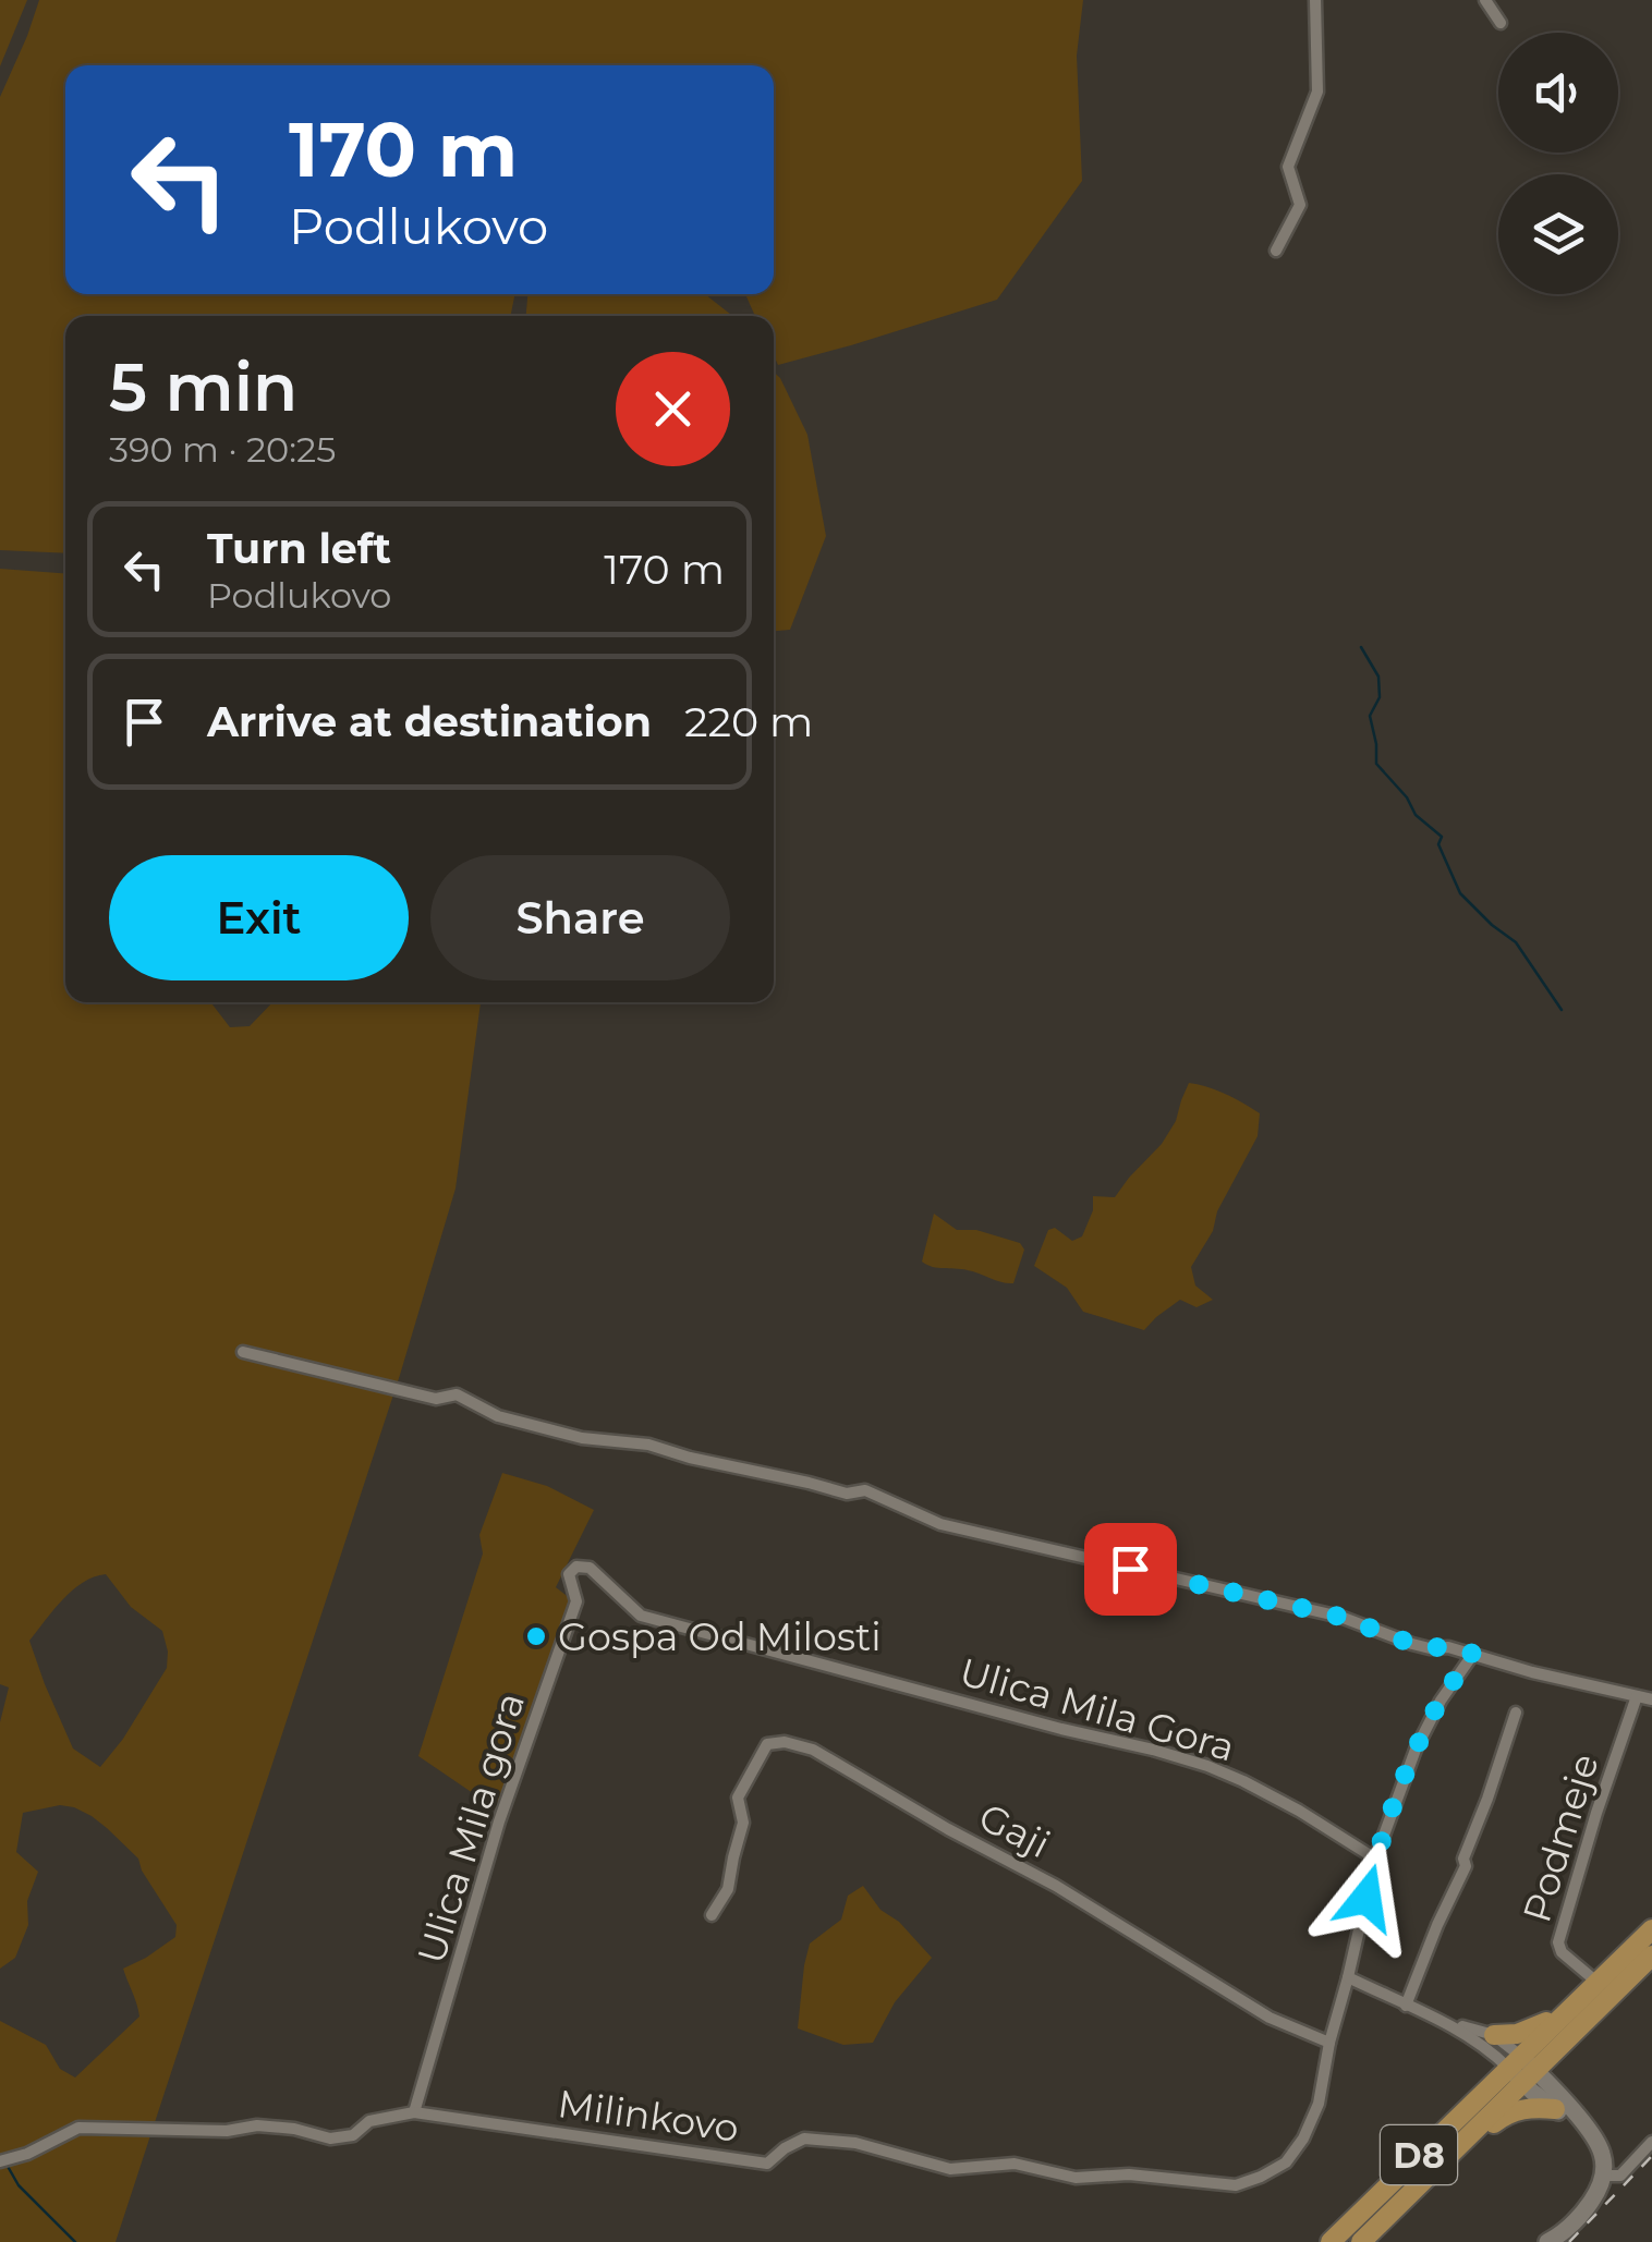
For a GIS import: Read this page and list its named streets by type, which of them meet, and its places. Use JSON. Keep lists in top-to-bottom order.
{
  "streets": {
    "main road": ["D8"],
    "street": [
      "Ulica Mila Gora",
      "Ulica Mila gora",
      "Gaji",
      "Podmeje",
      "Milinkovo"
    ]
  },
  "crossings": [
    ["Ulica Mila Gora", "Ulica Mila gora"],
    ["Ulica Mila gora", "Milinkovo"],
    ["Gaji", "Milinkovo"],
    ["Podmeje", "D8"]
  ],
  "places": ["Gospa Od Milosti"],
  "page": {
    "turn": ["170 m", "Podlukovo"],
    "heading": ["5 min", "390 m · 20:25"],
    "list": [
      {
        "name": "Turn left",
        "note": "Podlukovo",
        "value": "170 m"
      },
      {
        "name": "Arrive at destination",
        "value": "220 m"
      }
    ],
    "buttons": ["Exit", "Share"]
  }
}
